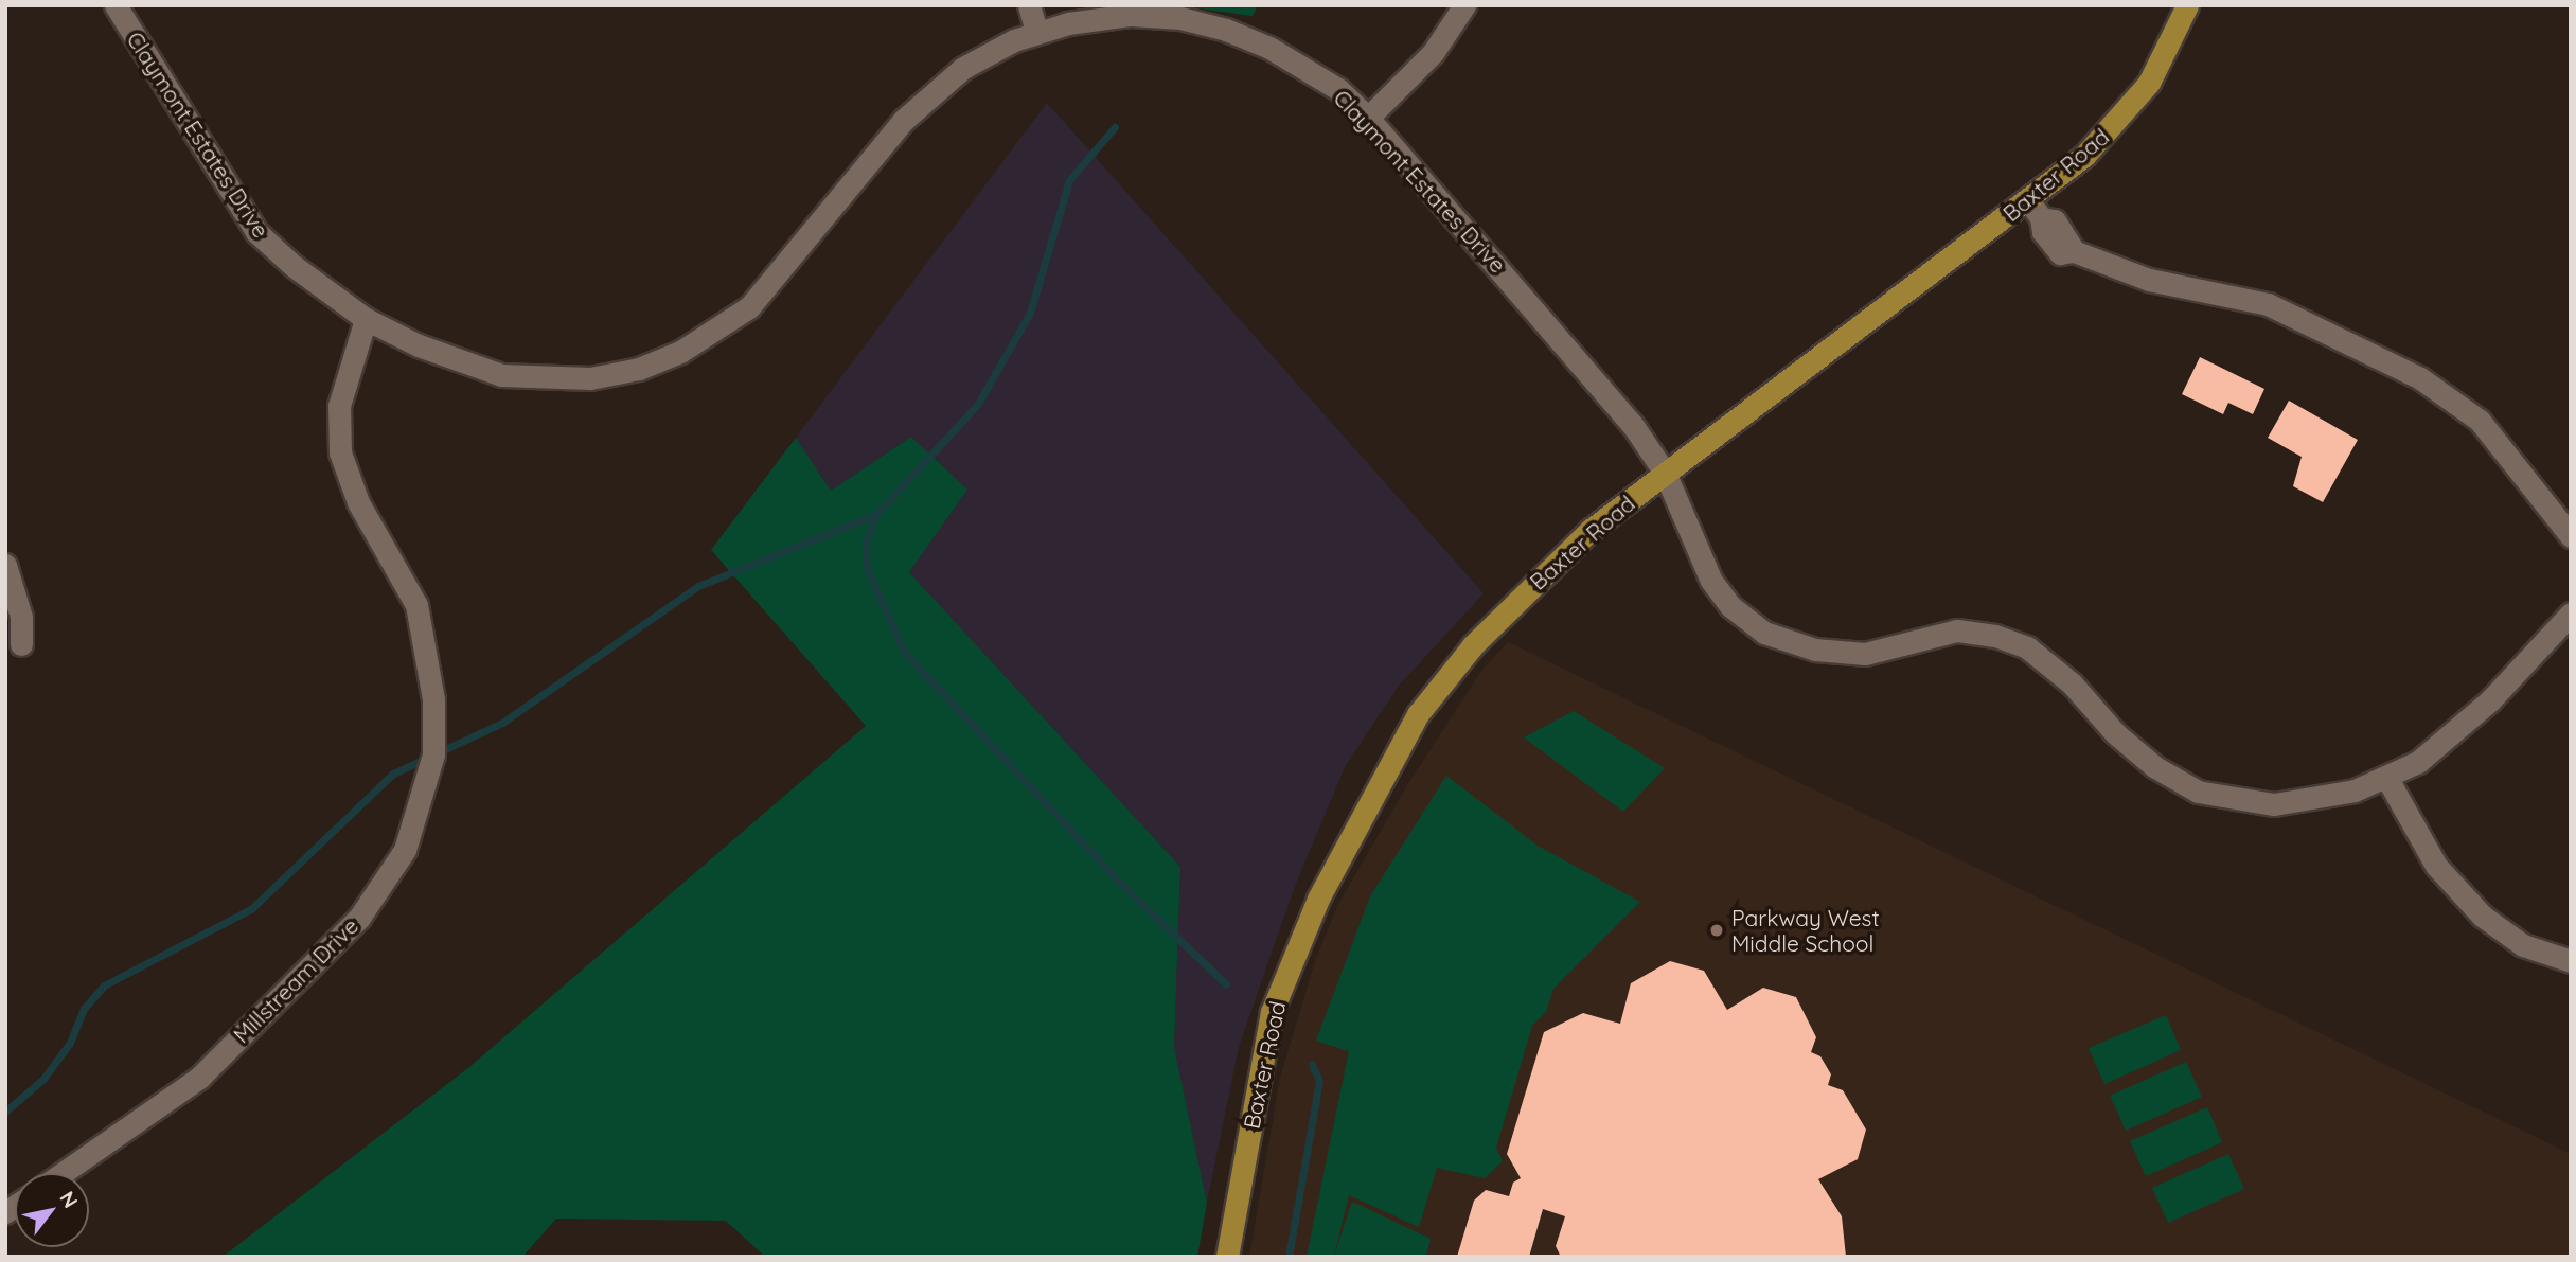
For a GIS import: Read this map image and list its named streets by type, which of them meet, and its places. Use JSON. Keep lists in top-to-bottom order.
{
  "streets": {
    "main road": ["Baxter Road"],
    "street": ["Claymont Estates Drive", "Millstream Drive"]
  },
  "crossings": [
    ["Claymont Estates Drive", "Baxter Road"],
    ["Claymont Estates Drive", "Millstream Drive"]
  ],
  "places": ["Parkway West Middle School"],
  "north": "top right"
}
